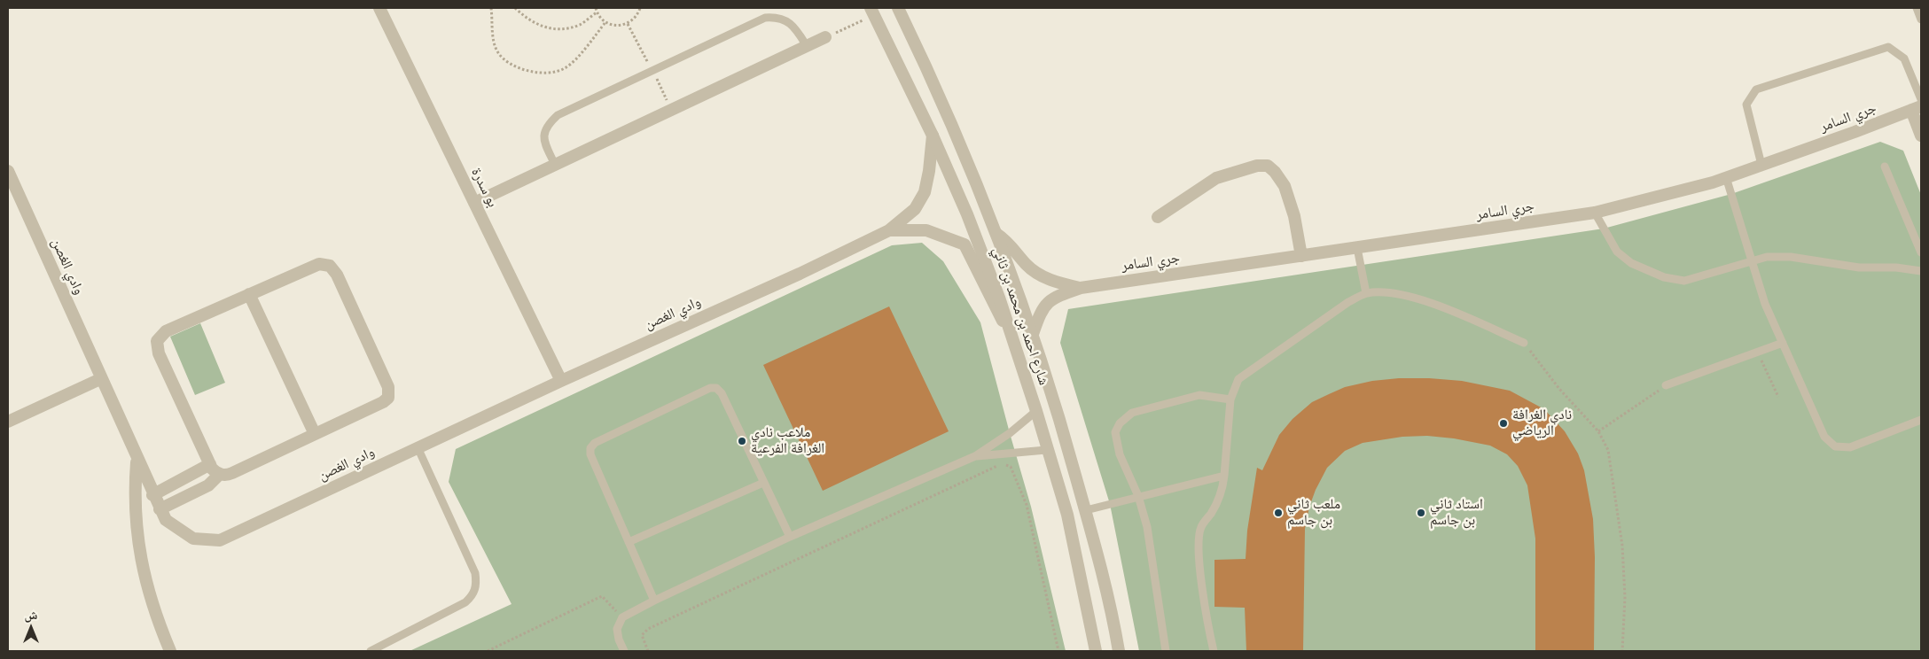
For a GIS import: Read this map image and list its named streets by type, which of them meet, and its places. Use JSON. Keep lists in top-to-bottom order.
{
  "streets": {
    "street": [
      "جري السامر",
      "بو سدرة",
      "وادي الغصن",
      "شارع احمد بن محمد بن ثاني"
    ]
  },
  "crossings": [
    ["جري السامر", "شارع احمد بن محمد بن ثاني"],
    ["بو سدرة", "وادي الغصن"],
    ["وادي الغصن", "شارع احمد بن محمد بن ثاني"]
  ],
  "places": [
    "نادي الغرافة الرياضي",
    "ملاعب نادي الغرافة الفرعية",
    "ملعب ثاني بن جاسم",
    "استاد ثاني بن جاسم"
  ],
  "north": "top"
}
